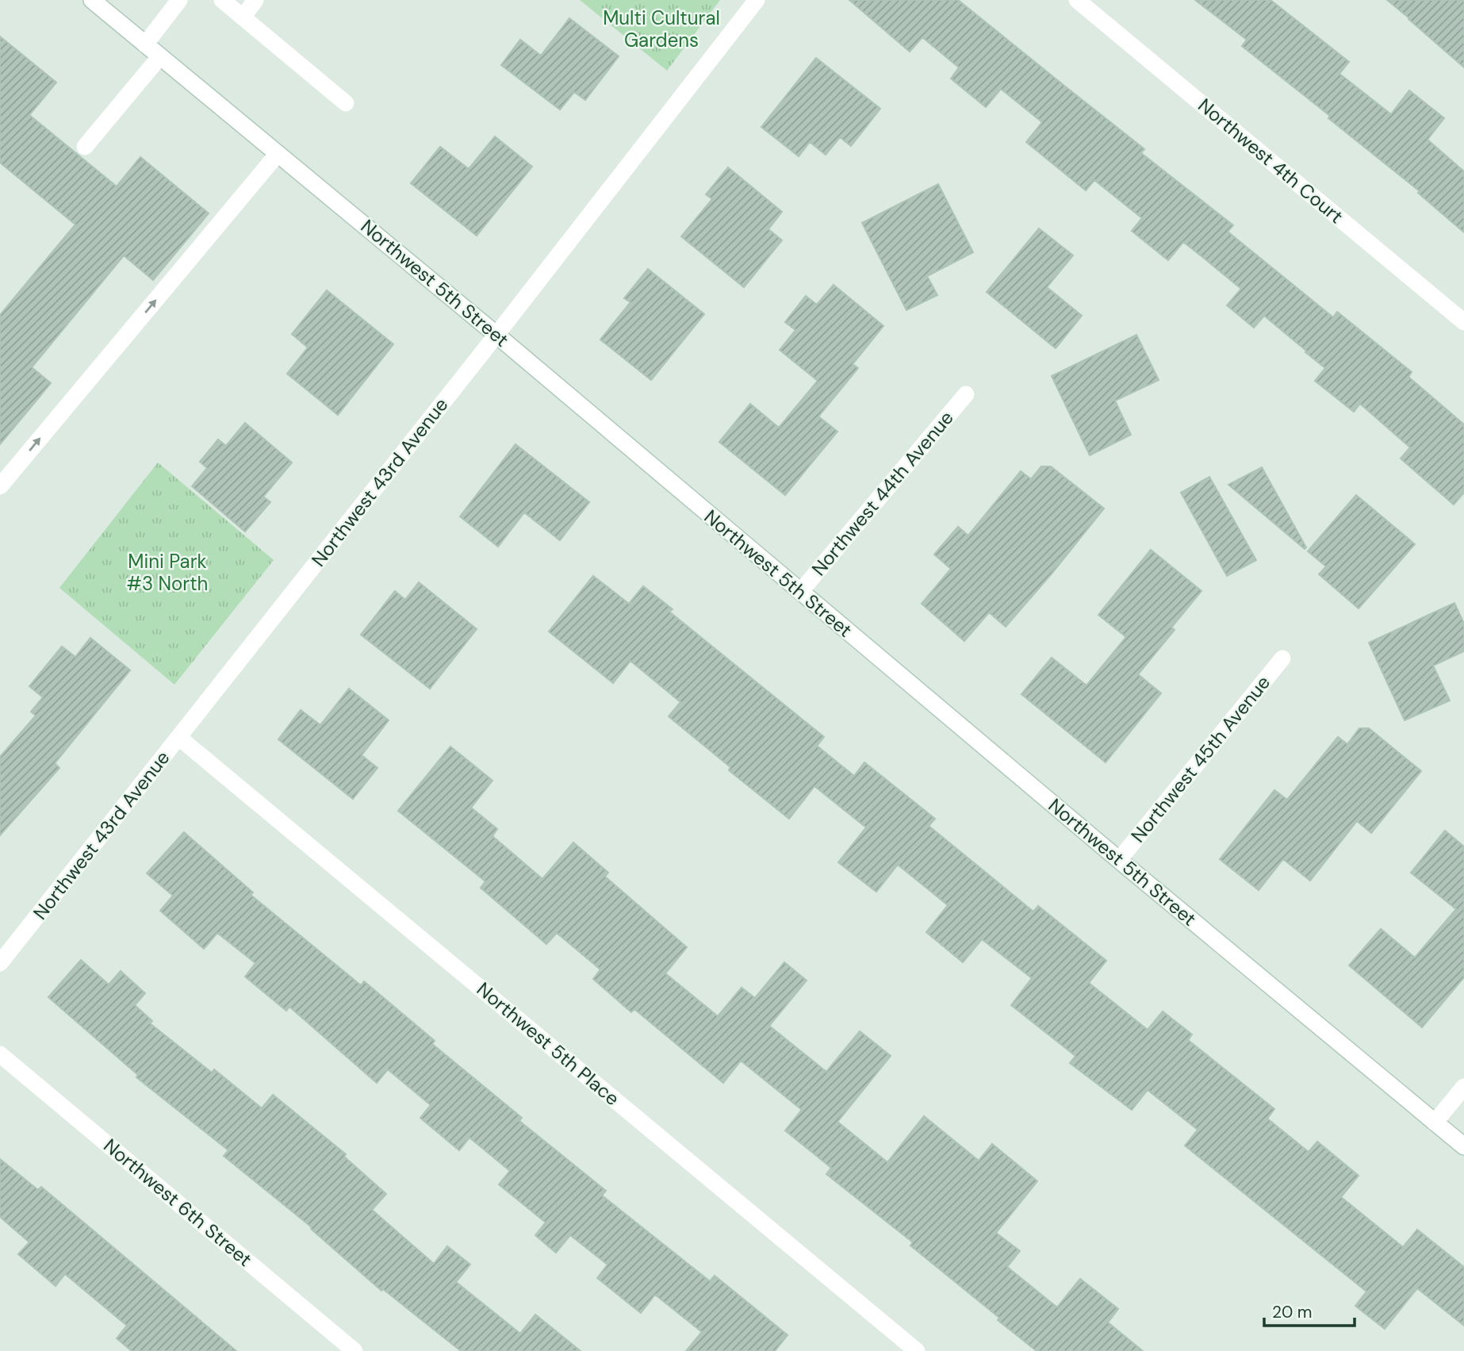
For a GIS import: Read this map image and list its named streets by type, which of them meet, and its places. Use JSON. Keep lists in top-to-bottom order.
{
  "streets": {
    "street": [
      "Northwest 4th Court",
      "Northwest 5th Street",
      "Northwest 43rd Avenue",
      "Northwest 44th Avenue",
      "Northwest 45th Avenue",
      "Northwest 5th Place",
      "Northwest 6th Street"
    ]
  },
  "crossings": [
    ["Northwest 5th Street", "Northwest 43rd Avenue"],
    ["Northwest 5th Street", "Northwest 44th Avenue"],
    ["Northwest 5th Street", "Northwest 45th Avenue"],
    ["Northwest 43rd Avenue", "Northwest 5th Place"]
  ],
  "parks": ["Multi Cultural Gardens", "Mini Park #3 North"],
  "scale_bar": "20 m"
}
